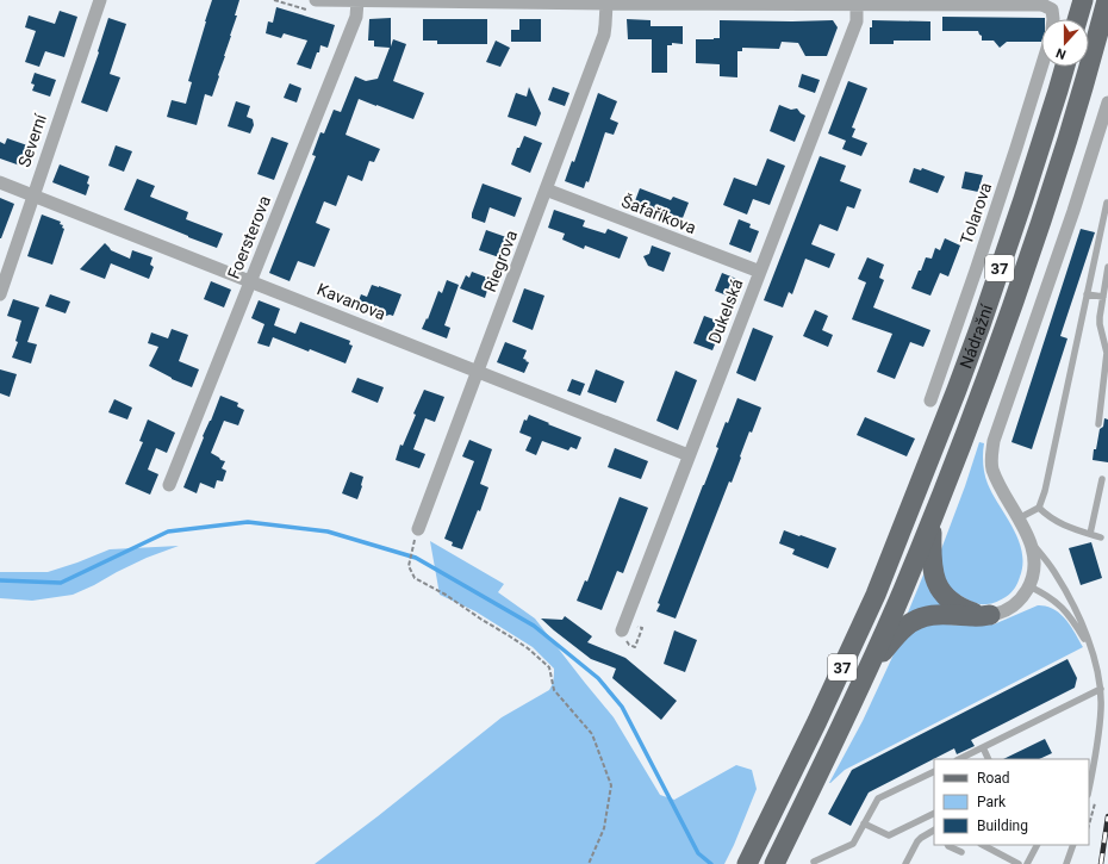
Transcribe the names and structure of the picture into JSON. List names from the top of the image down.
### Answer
{
  "streets": {
    "main road": ["37", "Nádražní"],
    "street": [
      "Severní",
      "Tolarova",
      "Šafaříkova",
      "Foersterova",
      "Riegrova",
      "Kavanova",
      "Dukelská"
    ]
  },
  "crossings": [
    ["Severní", "Kavanova"],
    ["Šafaříkova", "Riegrova"],
    ["Šafaříkova", "Dukelská"],
    ["Foersterova", "Kavanova"],
    ["Riegrova", "Kavanova"],
    ["37", "Nádražní"],
    ["Kavanova", "Dukelská"]
  ],
  "legend": ["Road", "Park", "Building"],
  "north": "bottom"
}
